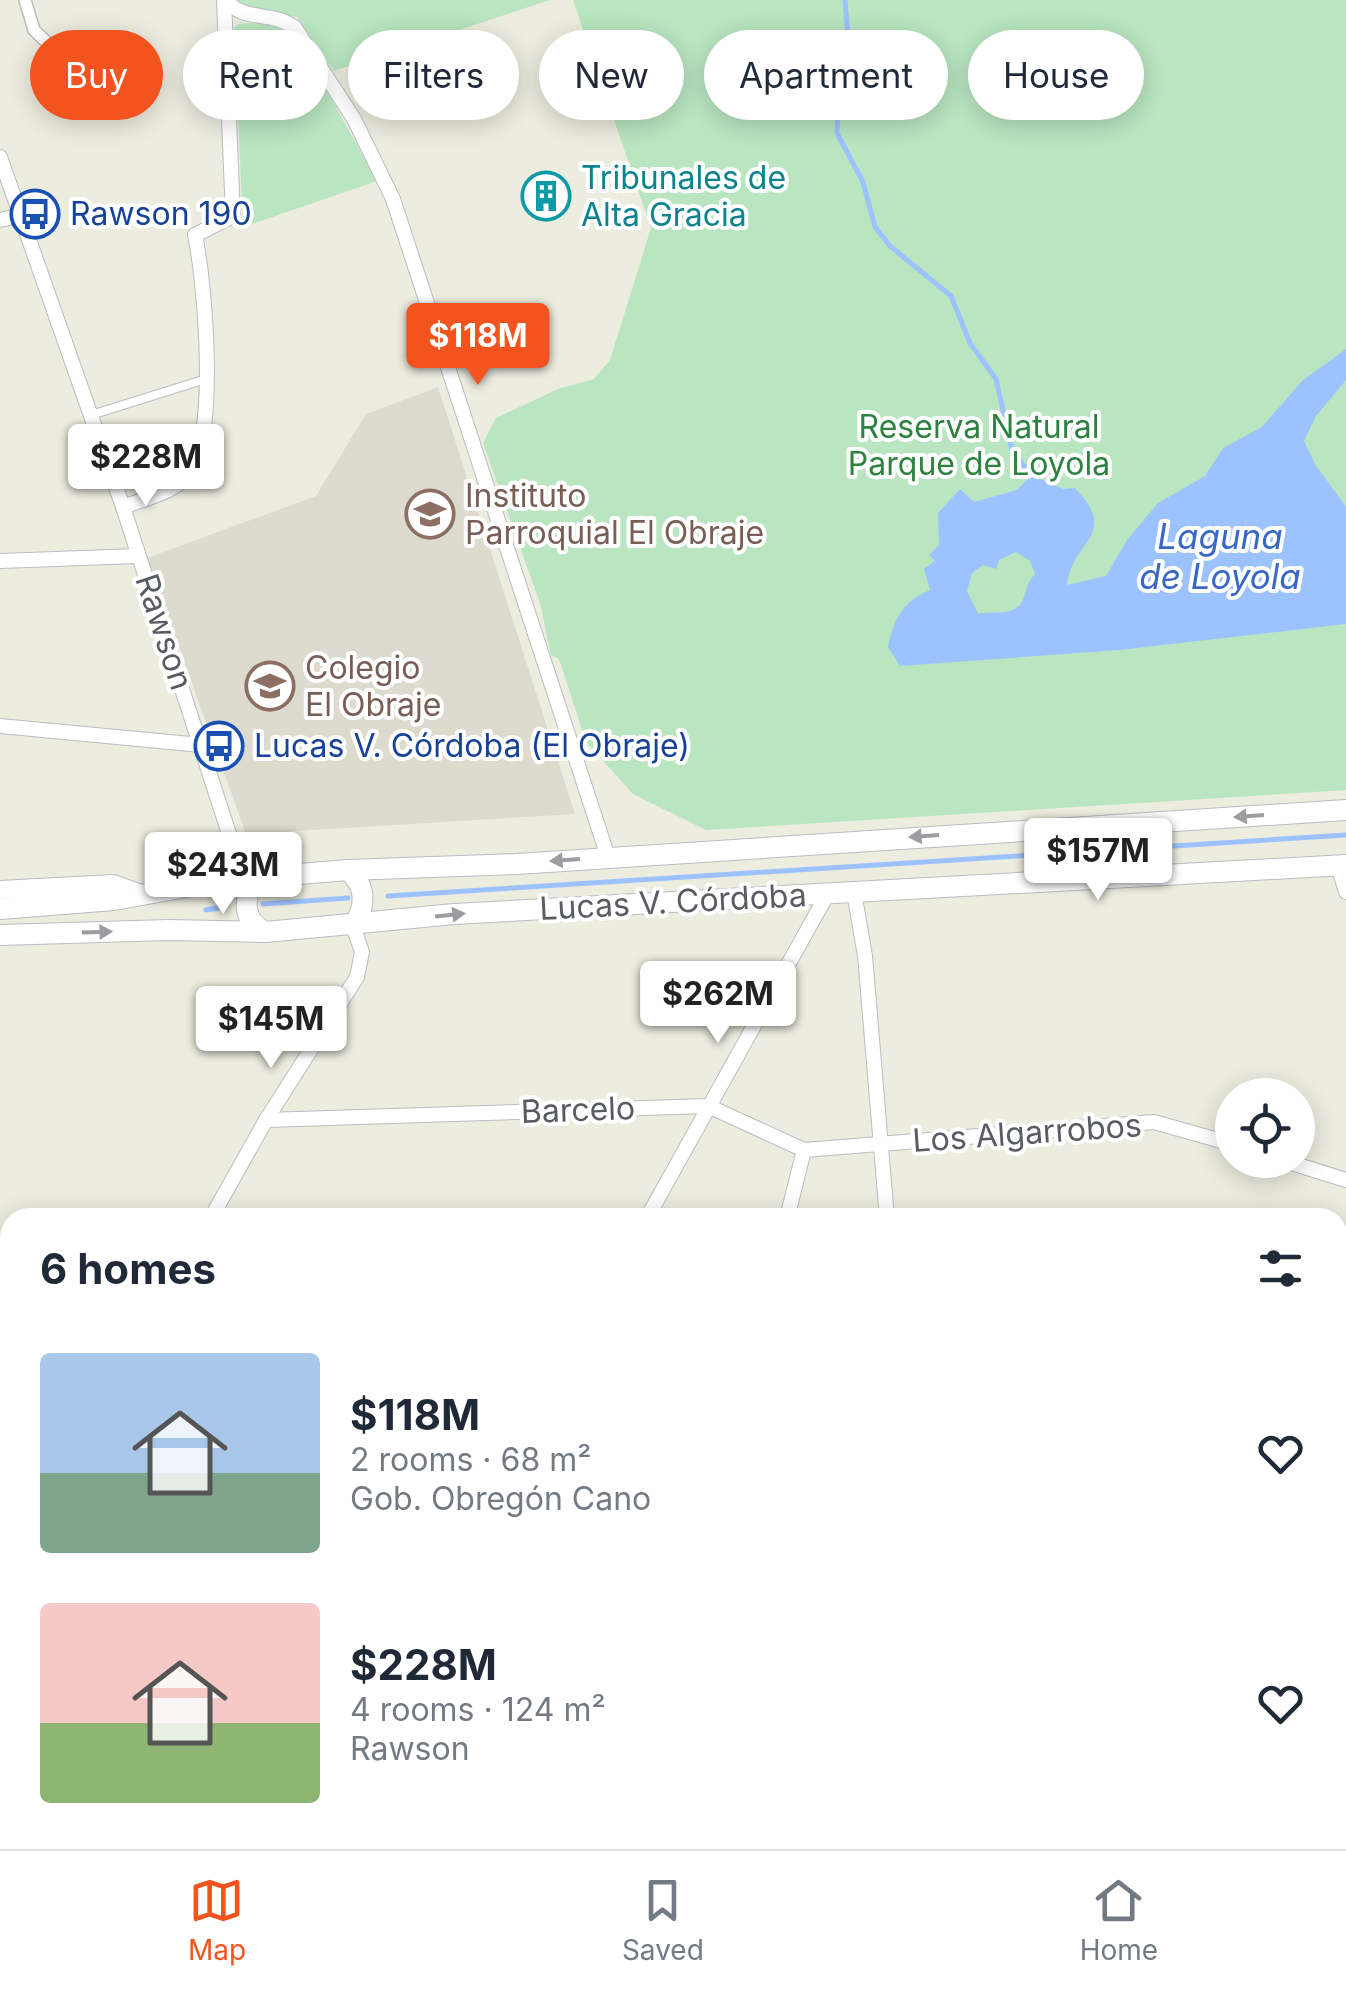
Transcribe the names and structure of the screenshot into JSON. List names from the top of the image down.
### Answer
{
  "streets": {
    "main road": ["Lucas V. Córdoba"],
    "street": ["Rawson", "Barcelo", "Los Algarrobos"]
  },
  "crossings": [
    ["Rawson", "Lucas V. Córdoba"],
    ["Barcelo", "Los Algarrobos"]
  ],
  "water": ["Laguna de Loyola"],
  "parks": ["Reserva Natural Parque de Loyola"],
  "places": {
    "building": ["Tribunales de Alta Gracia"],
    "bus stop": ["Rawson 190", "Lucas V. Córdoba (El Obraje)"],
    "school or university": ["Instituto Parroquial El Obraje", "Colegio El Obraje"]
  },
  "page": {
    "chip": [
      "Buy",
      "Rent",
      "Filters",
      "New",
      "Apartment",
      "House"
    ],
    "price": [
      "$118M",
      "$228M",
      "$157M",
      "$243M",
      "$262M",
      "$145M"
    ],
    "heading": "6 homes",
    "list": [
      {
        "name": "$118M",
        "note": "2 rooms · 68 m² · Gob. Obregón Cano"
      },
      {
        "name": "$228M",
        "note": "4 rooms · 124 m² · Rawson"
      }
    ],
    "tabs": ["Map", "Saved", "Home"]
  }
}
